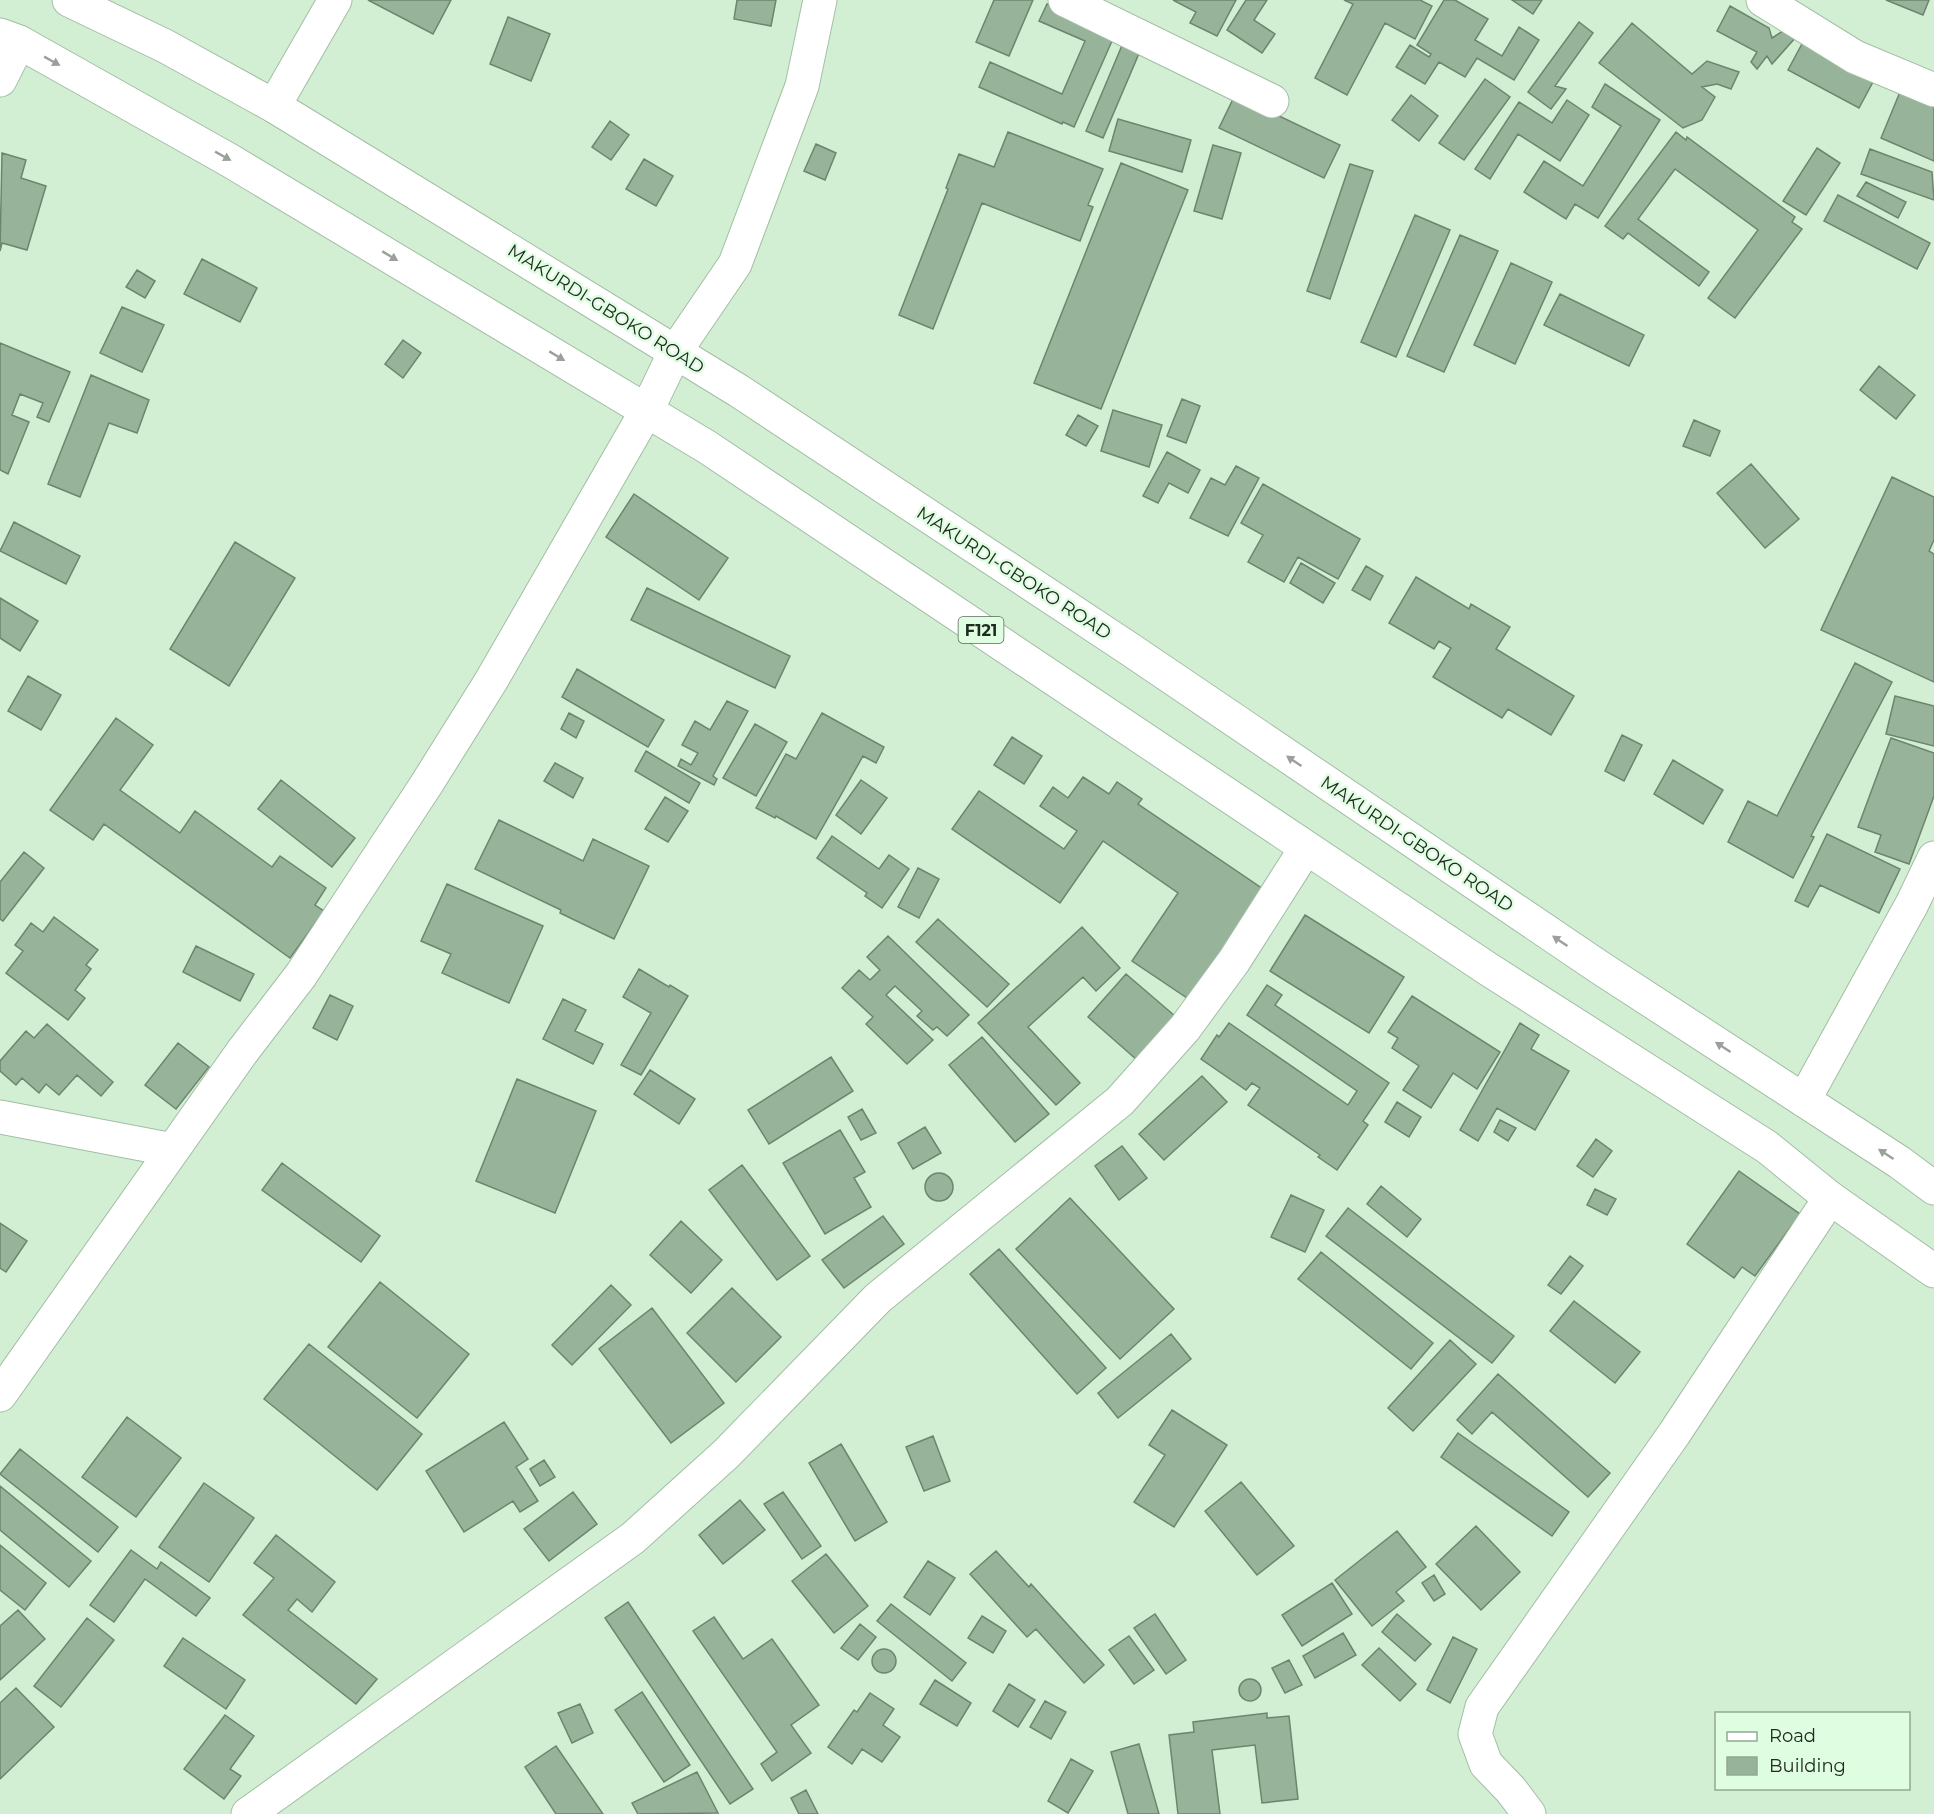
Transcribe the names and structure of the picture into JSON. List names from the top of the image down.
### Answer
{
  "streets": {
    "street": ["MAKURDI-GBOKO ROAD", "F121"]
  },
  "legend": ["Road", "Building"]
}
